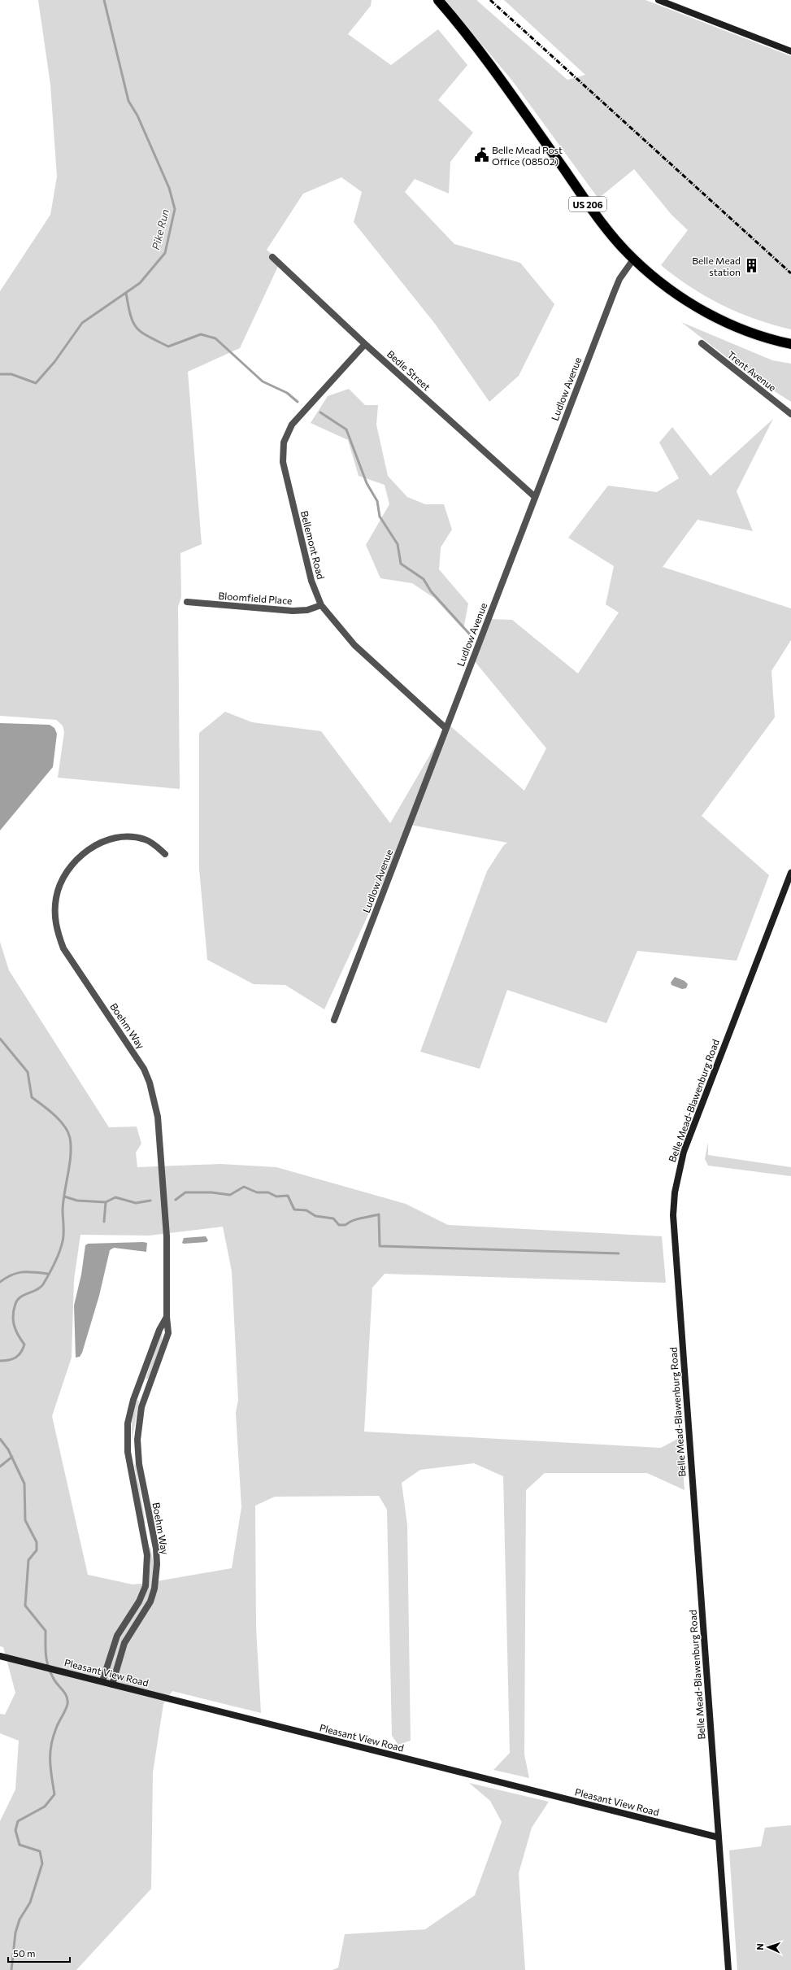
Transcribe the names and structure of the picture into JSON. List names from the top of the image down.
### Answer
{
  "streets": {
    "highway": ["US 206"],
    "street": [
      "Bedle Street",
      "Trent Avenue",
      "Ludlow Avenue",
      "Bellemont Road",
      "Bloomfield Place",
      "Boehm Way",
      "Belle Mead-Blawenburg Road",
      "Pleasant View Road"
    ]
  },
  "crossings": [
    ["US 206", "Ludlow Avenue"],
    ["Bedle Street", "Ludlow Avenue"],
    ["Bedle Street", "Bellemont Road"],
    ["Ludlow Avenue", "Bellemont Road"],
    ["Bellemont Road", "Bloomfield Place"],
    ["Boehm Way", "Pleasant View Road"],
    ["Belle Mead-Blawenburg Road", "Pleasant View Road"]
  ],
  "water": ["Pike Run"],
  "places": {
    "public building": ["Belle Mead Post Office (08502)"],
    "building": ["Belle Mead station"]
  },
  "scale_bar": "50 m",
  "north": "left"
}
